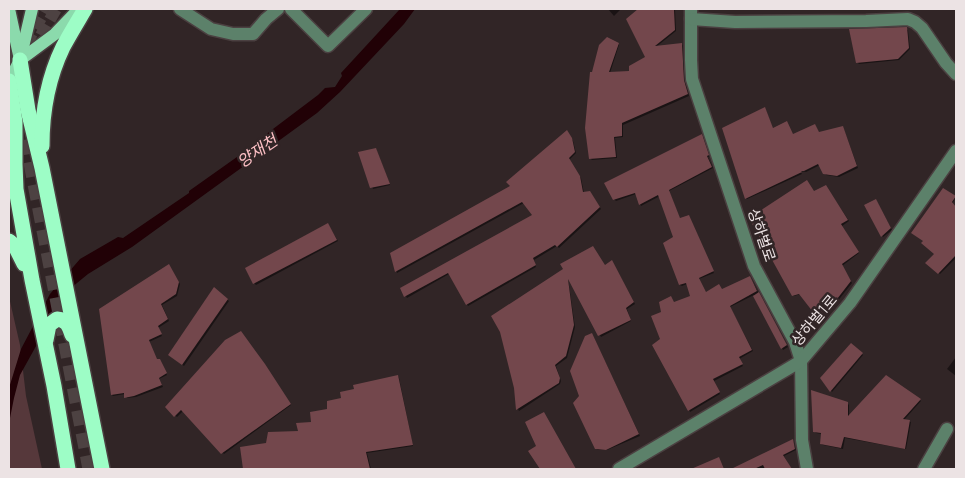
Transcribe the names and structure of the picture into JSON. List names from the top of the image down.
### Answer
{
  "streets": {
    "street": ["상하벌로", "상하벌1로"]
  },
  "crossings": [
    ["상하벌로", "상하벌1로"]
  ],
  "water": ["양재천"]
}
